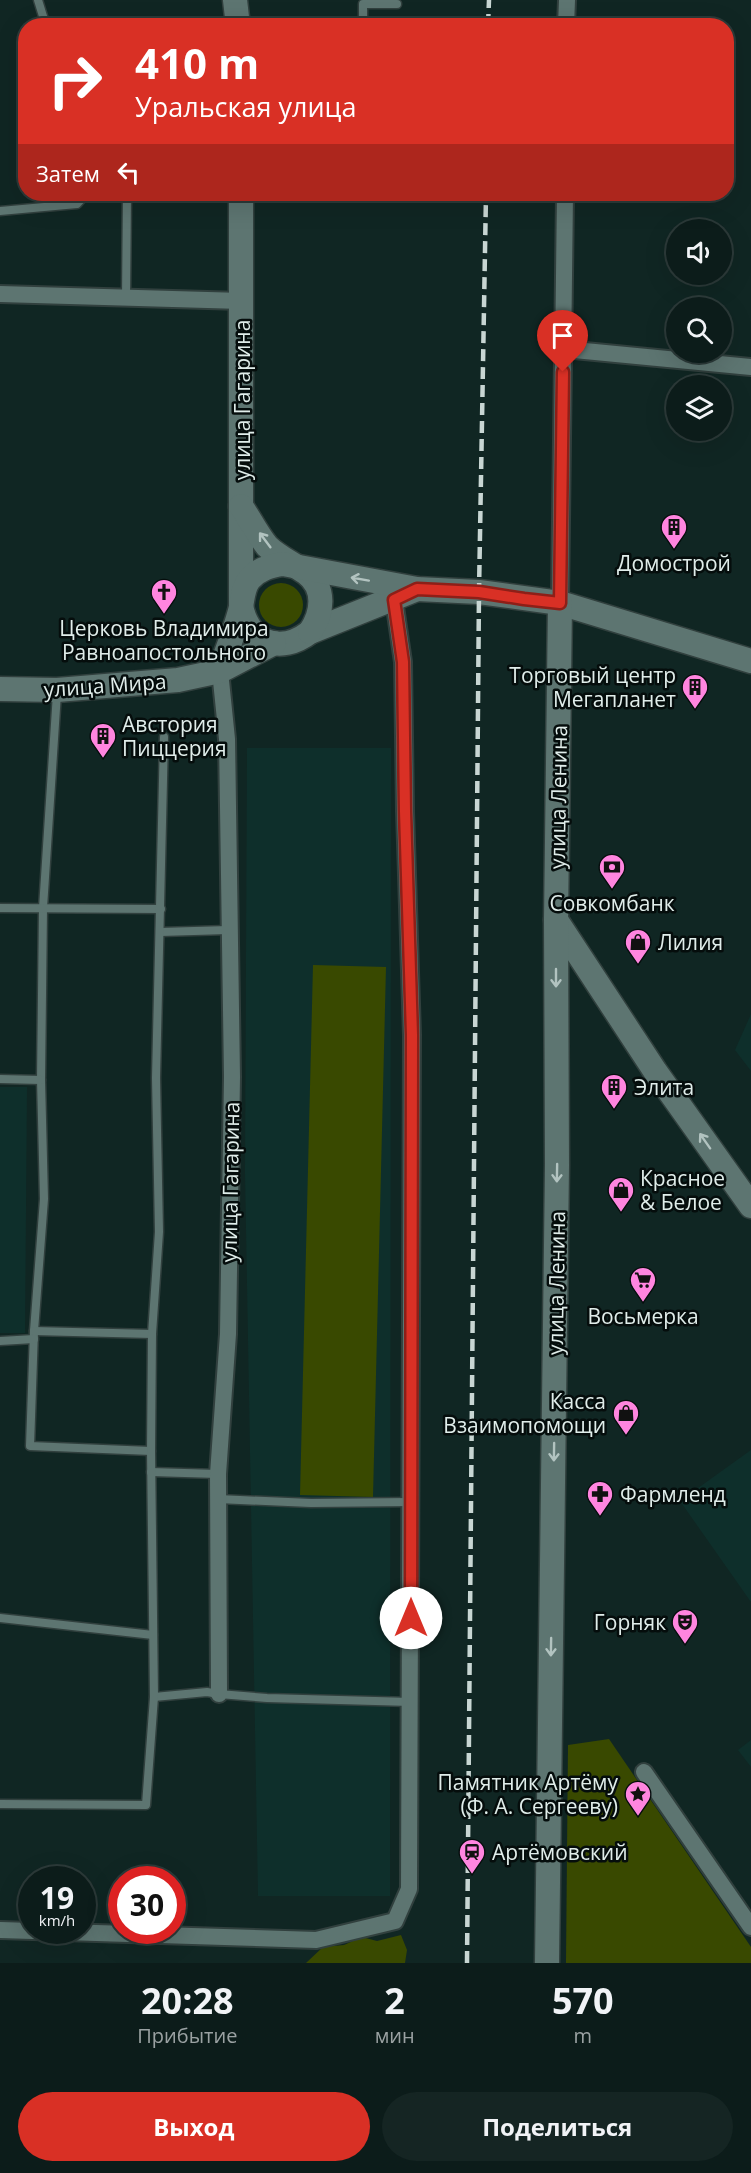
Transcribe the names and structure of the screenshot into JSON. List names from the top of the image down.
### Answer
{
  "streets": {
    "main road": ["улица Гагарина", "улица Мира", "улица Ленина"]
  },
  "crossings": [
    ["улица Гагарина", "улица Мира"]
  ],
  "one_way": ["улица Ленина"],
  "places": {
    "building": [
      "Домострой",
      "Торговый центр Мегапланет",
      "Австория Пиццерия",
      "Элита"
    ],
    "church": ["Церковь Владимира Равноапостольного"],
    "bank": ["Совкомбанк"],
    "shop": ["Лилия", "Красное & Белое", "Касса Взаимопомощи"],
    "supermarket": ["Восьмерка"],
    "pharmacy": ["Фармленд"],
    "theatre": ["Горняк"],
    "place": ["Памятник Артёму (Ф. А. Сергееву)"],
    "station": ["Артёмовский"]
  },
  "page": {
    "turn": ["410 m", "Уральская улица"],
    "then": "Затем",
    "speed": "19 km/h",
    "limit": "30",
    "eta": [
      "20:28",
      "Прибытие",
      "2",
      "мин",
      "570",
      "m"
    ],
    "buttons": ["Выход", "Поделиться"]
  }
}
